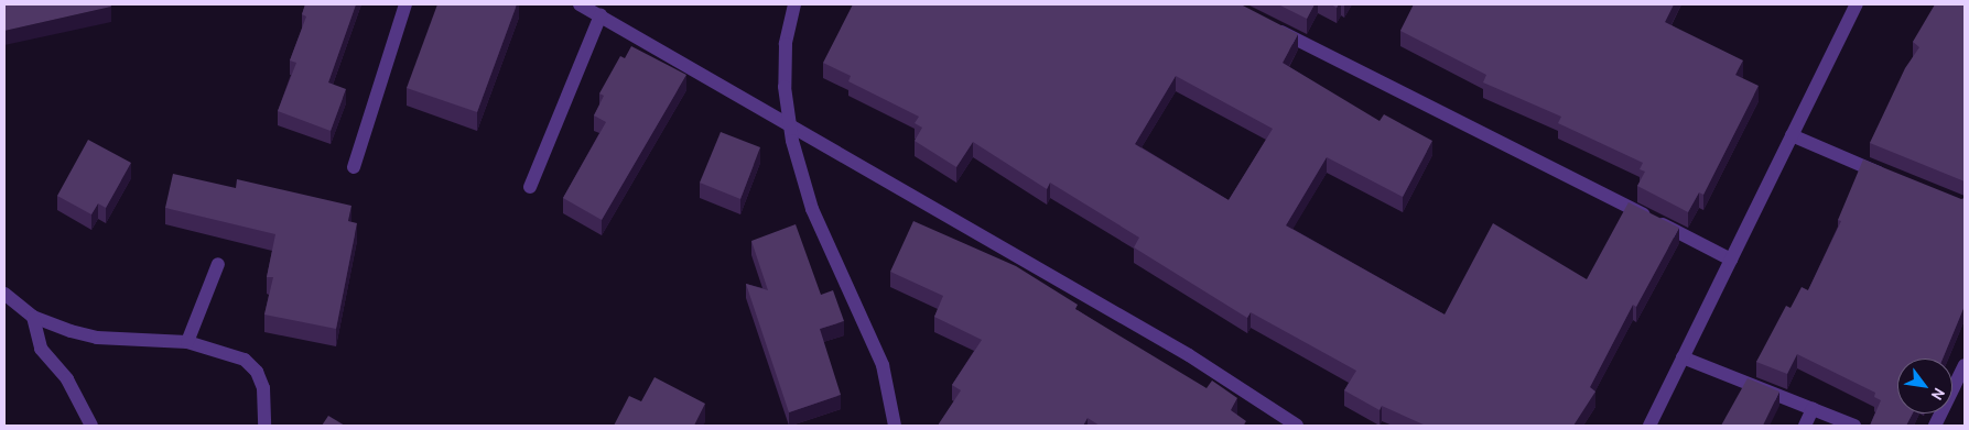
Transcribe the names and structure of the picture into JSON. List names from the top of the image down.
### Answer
{
  "north": "bottom right"
}
